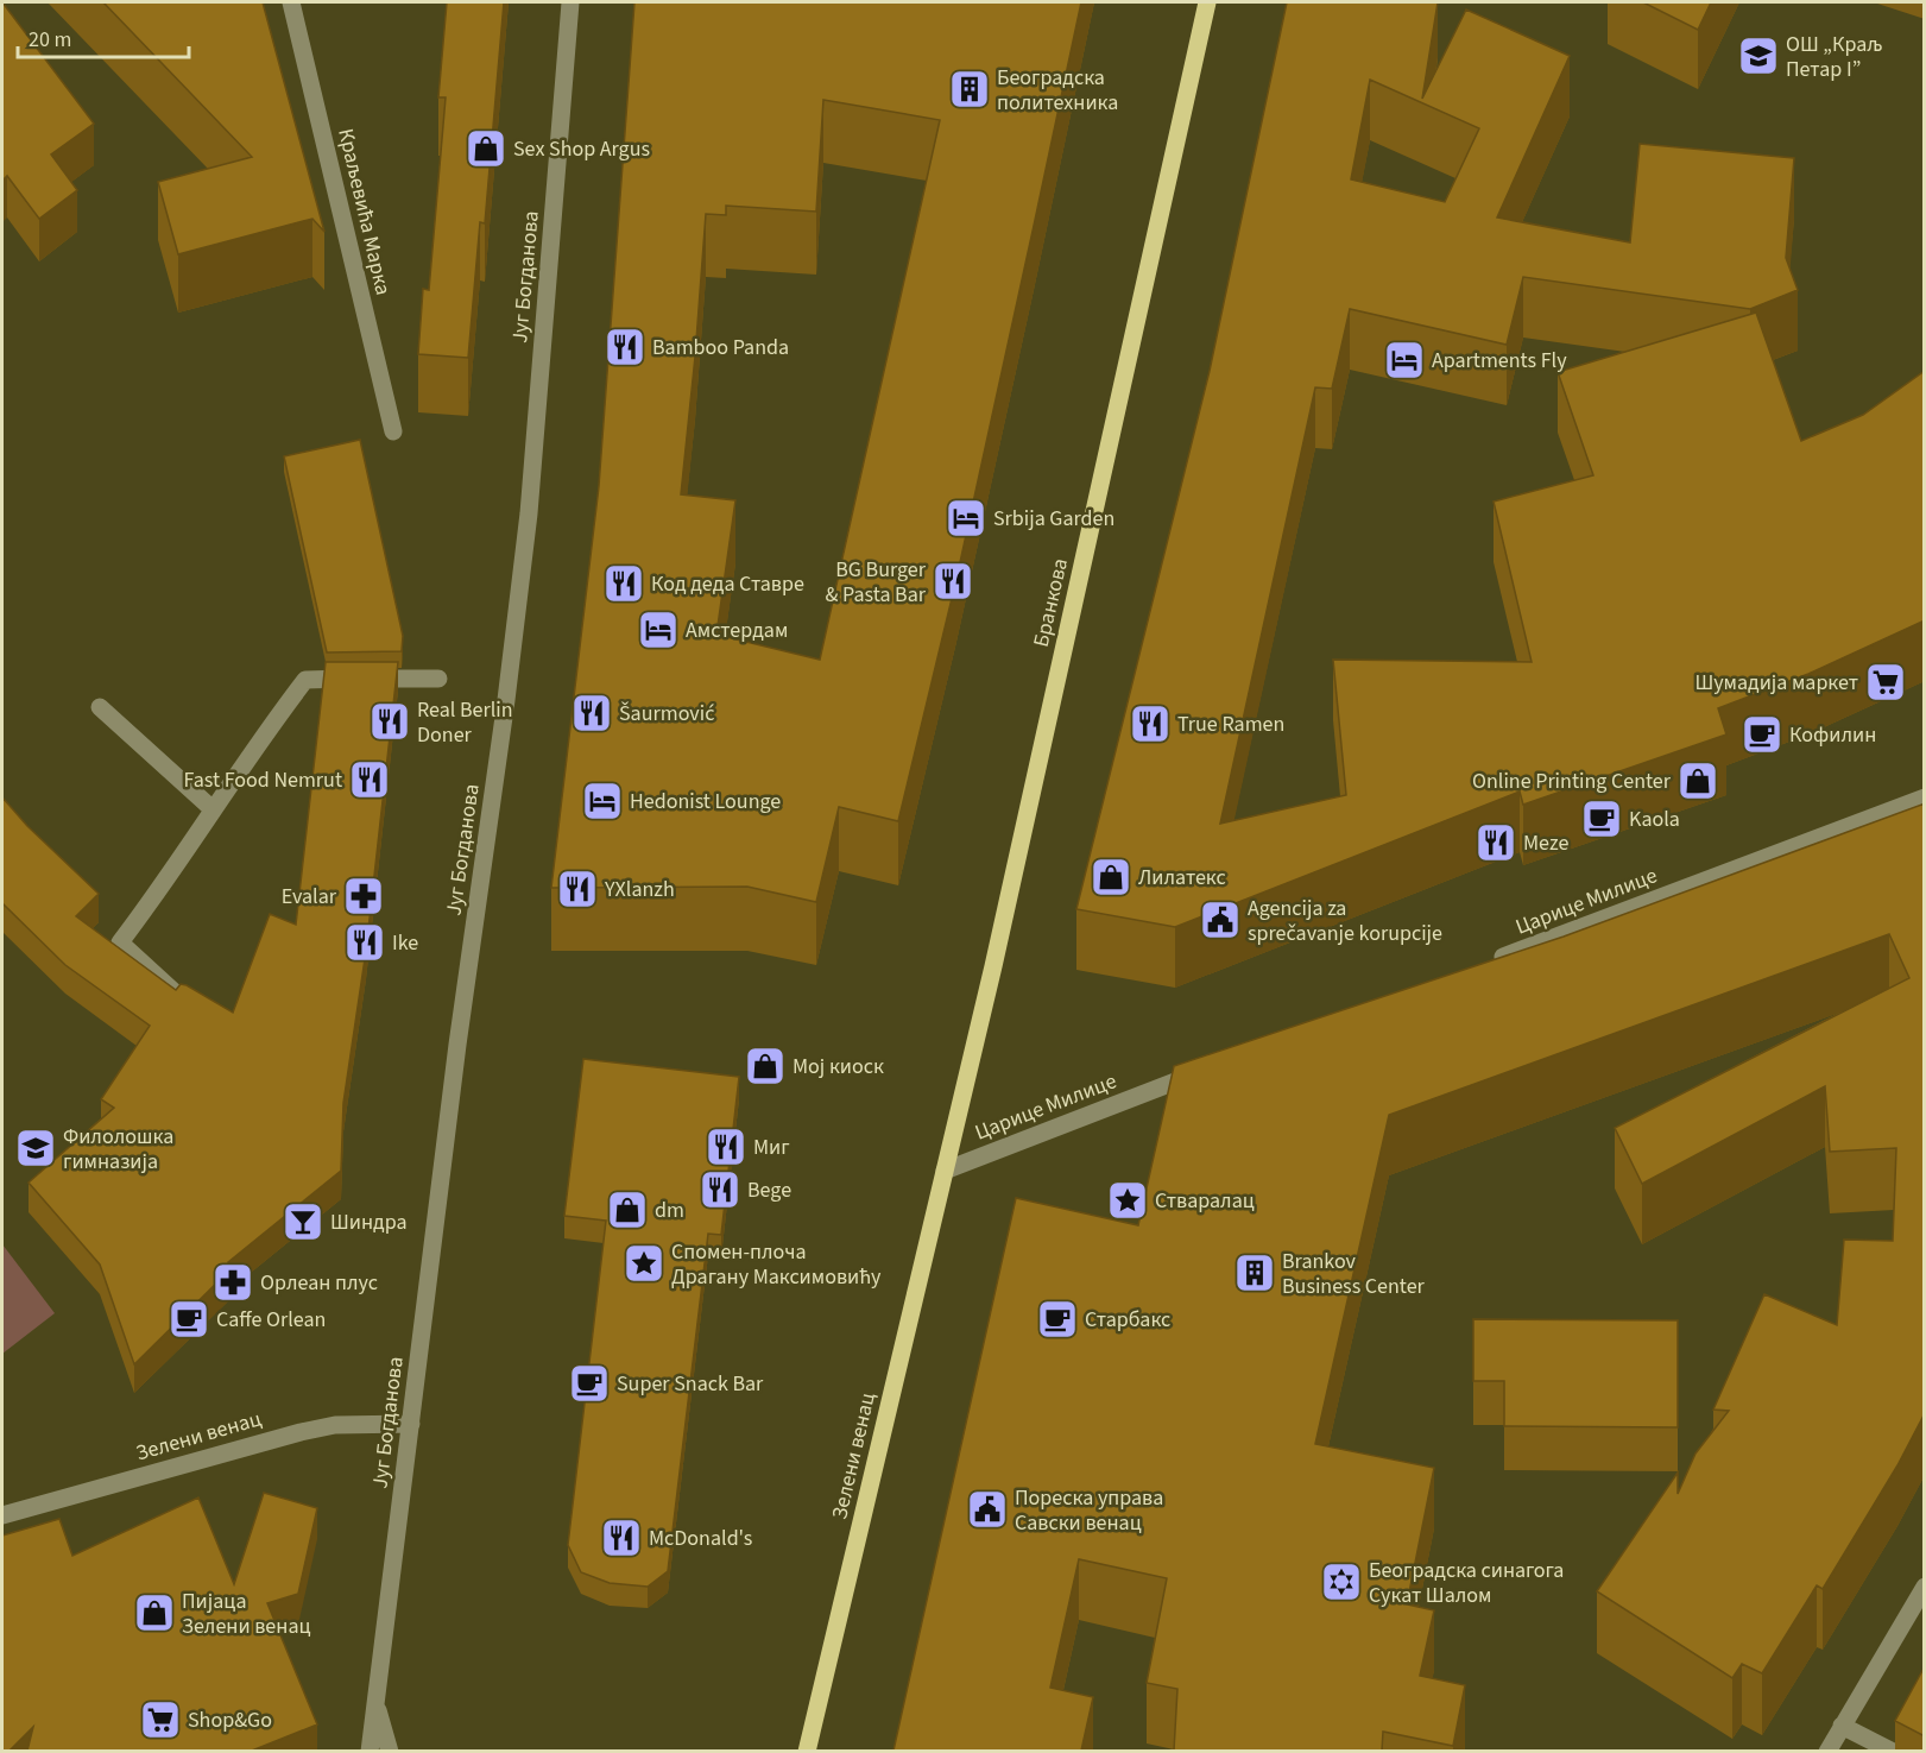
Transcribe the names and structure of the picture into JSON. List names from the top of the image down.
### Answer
{
  "streets": {
    "main road": ["Бранкова", "Зелени венац"],
    "street": ["Краљевића Марка", "Југ Богданова", "Царице Милице"]
  },
  "crossings": [
    ["Југ Богданова", "Зелени венац"],
    ["Бранкова", "Царице Милице"],
    ["Бранкова", "Зелени венац"],
    ["Царице Милице", "Зелени венац"]
  ],
  "places": {
    "school or university": ["ОШ „Краљ Петар I”", "Филолошка гимназија"],
    "building": ["Београдска политехника", "Brankov Business Center"],
    "shop": [
      "Sex Shop Argus",
      "Online Printing Center",
      "Лилатекс",
      "Мој киоск",
      "dm",
      "Пијаца Зелени венац"
    ],
    "restaurant": [
      "Bamboo Panda",
      "BG Burger & Pasta Bar",
      "Код деда Ставре",
      "Šaurmović",
      "Real Berlin Doner",
      "True Ramen",
      "Fast Food Nemrut",
      "Meze",
      "YXlanzh",
      "Ike",
      "Миг",
      "Bege",
      "McDonald's"
    ],
    "hotel": [
      "Apartments Fly",
      "Srbija Garden",
      "Амстердам",
      "Hedonist Lounge"
    ],
    "supermarket": ["Шумадија маркет", "Shop&Go"],
    "cafe": [
      "Кофилин",
      "Kaola",
      "Caffe Orlean",
      "Старбакс",
      "Super Snack Bar"
    ],
    "pharmacy": ["Evalar", "Орлеан плус"],
    "public building": ["Agencija za sprečavanje korupcije", "Пореска управа Савски венац"],
    "place": ["Стваралац", "Спомен-плоча Драгану Максимовићу"],
    "bar": ["Шиндра"],
    "synagogue": ["Београдска синагога Сукат Шалом"]
  },
  "scale_bar": "20 m"
}
